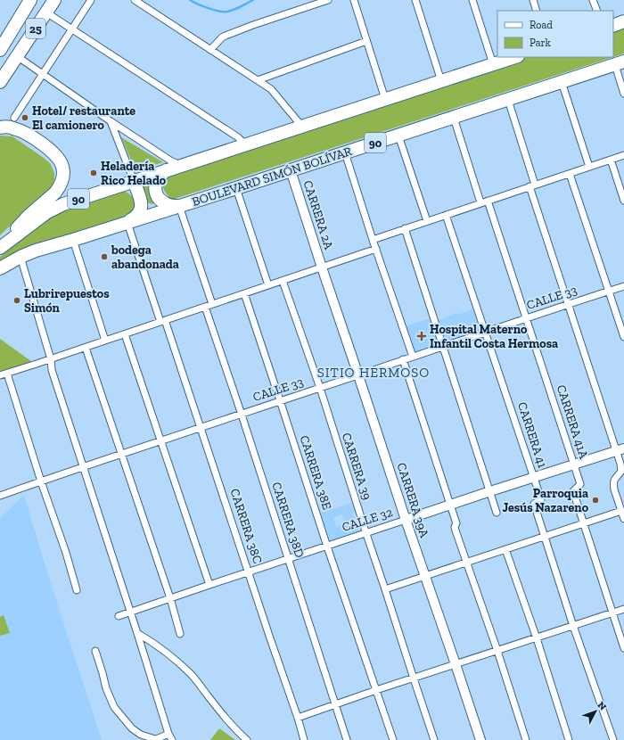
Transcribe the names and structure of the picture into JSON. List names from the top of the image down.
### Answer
{
  "streets": {
    "highway": ["25", "90", "BOULEVARD SIMÓN BOLÍVAR"],
    "street": [
      "CARRERA 2A",
      "CALLE 33",
      "CARRERA 41A",
      "CARRERA 41",
      "CARRERA 39",
      "CARRERA 38E",
      "CARRERA 39A",
      "CARRERA 38D",
      "CALLE 32",
      "CARRERA 38C"
    ]
  },
  "crossings": [
    ["BOULEVARD SIMÓN BOLÍVAR", "CARRERA 2A"],
    ["BOULEVARD SIMÓN BOLÍVAR", "CARRERA 41A"],
    ["BOULEVARD SIMÓN BOLÍVAR", "CARRERA 38C"],
    ["CARRERA 2A", "CARRERA 39A"],
    ["CALLE 33", "CARRERA 41A"],
    ["CALLE 33", "CARRERA 41"],
    ["CALLE 33", "CARRERA 39"],
    ["CALLE 33", "CARRERA 38E"],
    ["CALLE 33", "CARRERA 39A"],
    ["CALLE 33", "CARRERA 38D"],
    ["CALLE 33", "CARRERA 38C"],
    ["CARRERA 41A", "CALLE 32"],
    ["CARRERA 41", "CALLE 32"],
    ["CARRERA 39", "CALLE 32"],
    ["CARRERA 38E", "CALLE 32"],
    ["CARRERA 39A", "CALLE 32"],
    ["CARRERA 38D", "CALLE 32"],
    ["CALLE 32", "CARRERA 38C"]
  ],
  "districts": ["SITIO HERMOSO"],
  "places": {
    "other": [
      "Hotel/ restaurante El camionero",
      "Heladería Rico Helado",
      "bodega abandonada",
      "Lubrirepuestos Simón",
      "Parroquia Jesús Nazareno"
    ],
    "health": ["Hospital Materno Infantil Costa Hermosa"]
  },
  "legend": ["Road", "Park"],
  "north": "top right"
}
